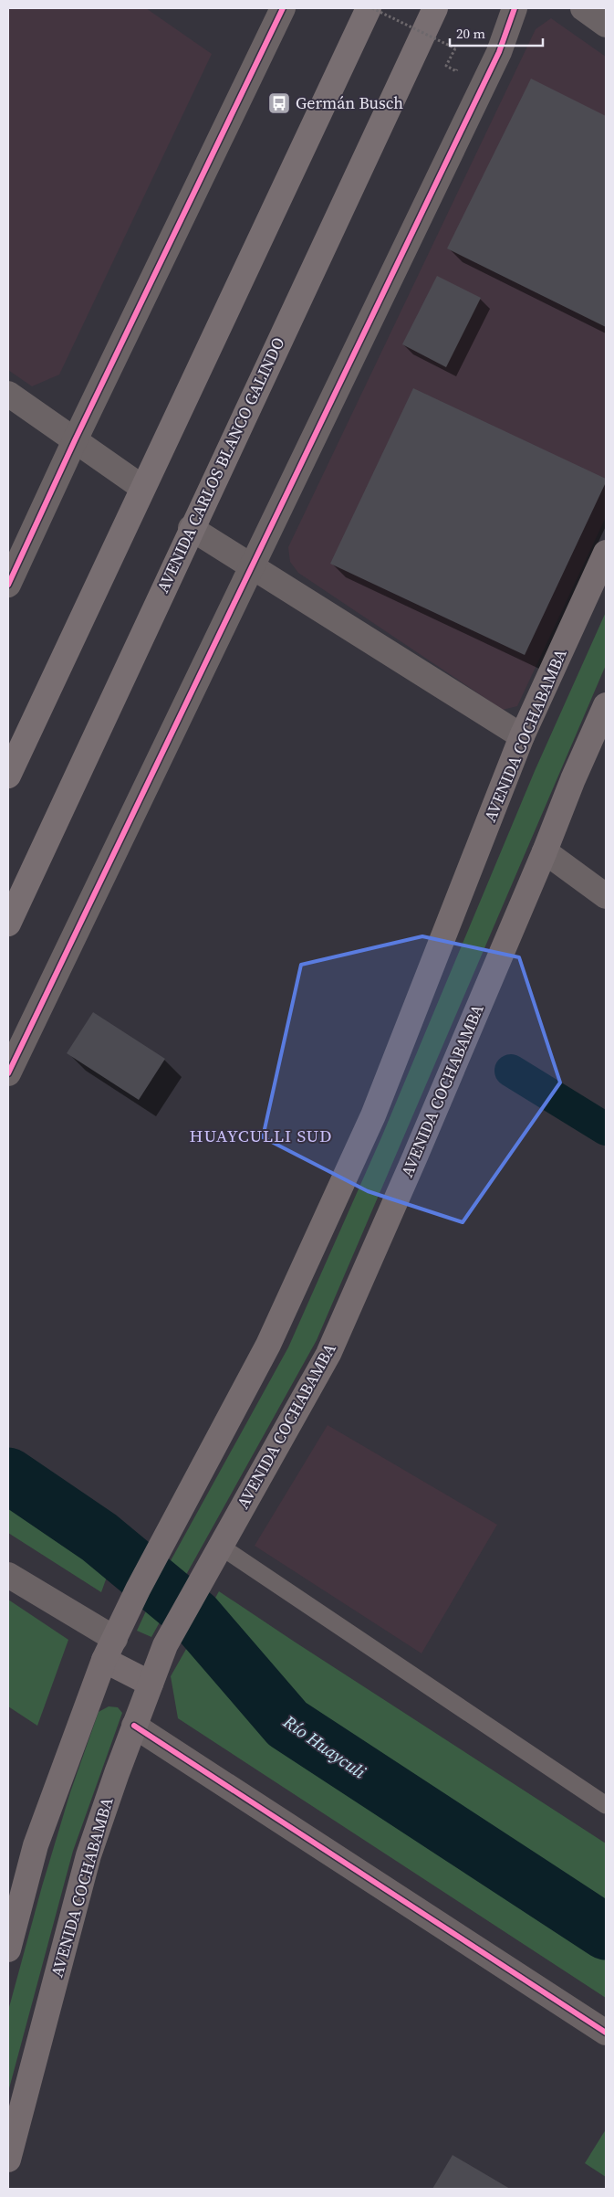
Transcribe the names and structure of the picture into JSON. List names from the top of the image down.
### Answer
{
  "streets": {
    "highway": ["AVENIDA CARLOS BLANCO GALINDO"],
    "main road": ["AVENIDA COCHABAMBA"]
  },
  "districts": ["HUAYCULLI SUD"],
  "water": ["Río Huayculi"],
  "places": {
    "bus stop": ["Germán Busch"]
  },
  "scale_bar": "20 m"
}
